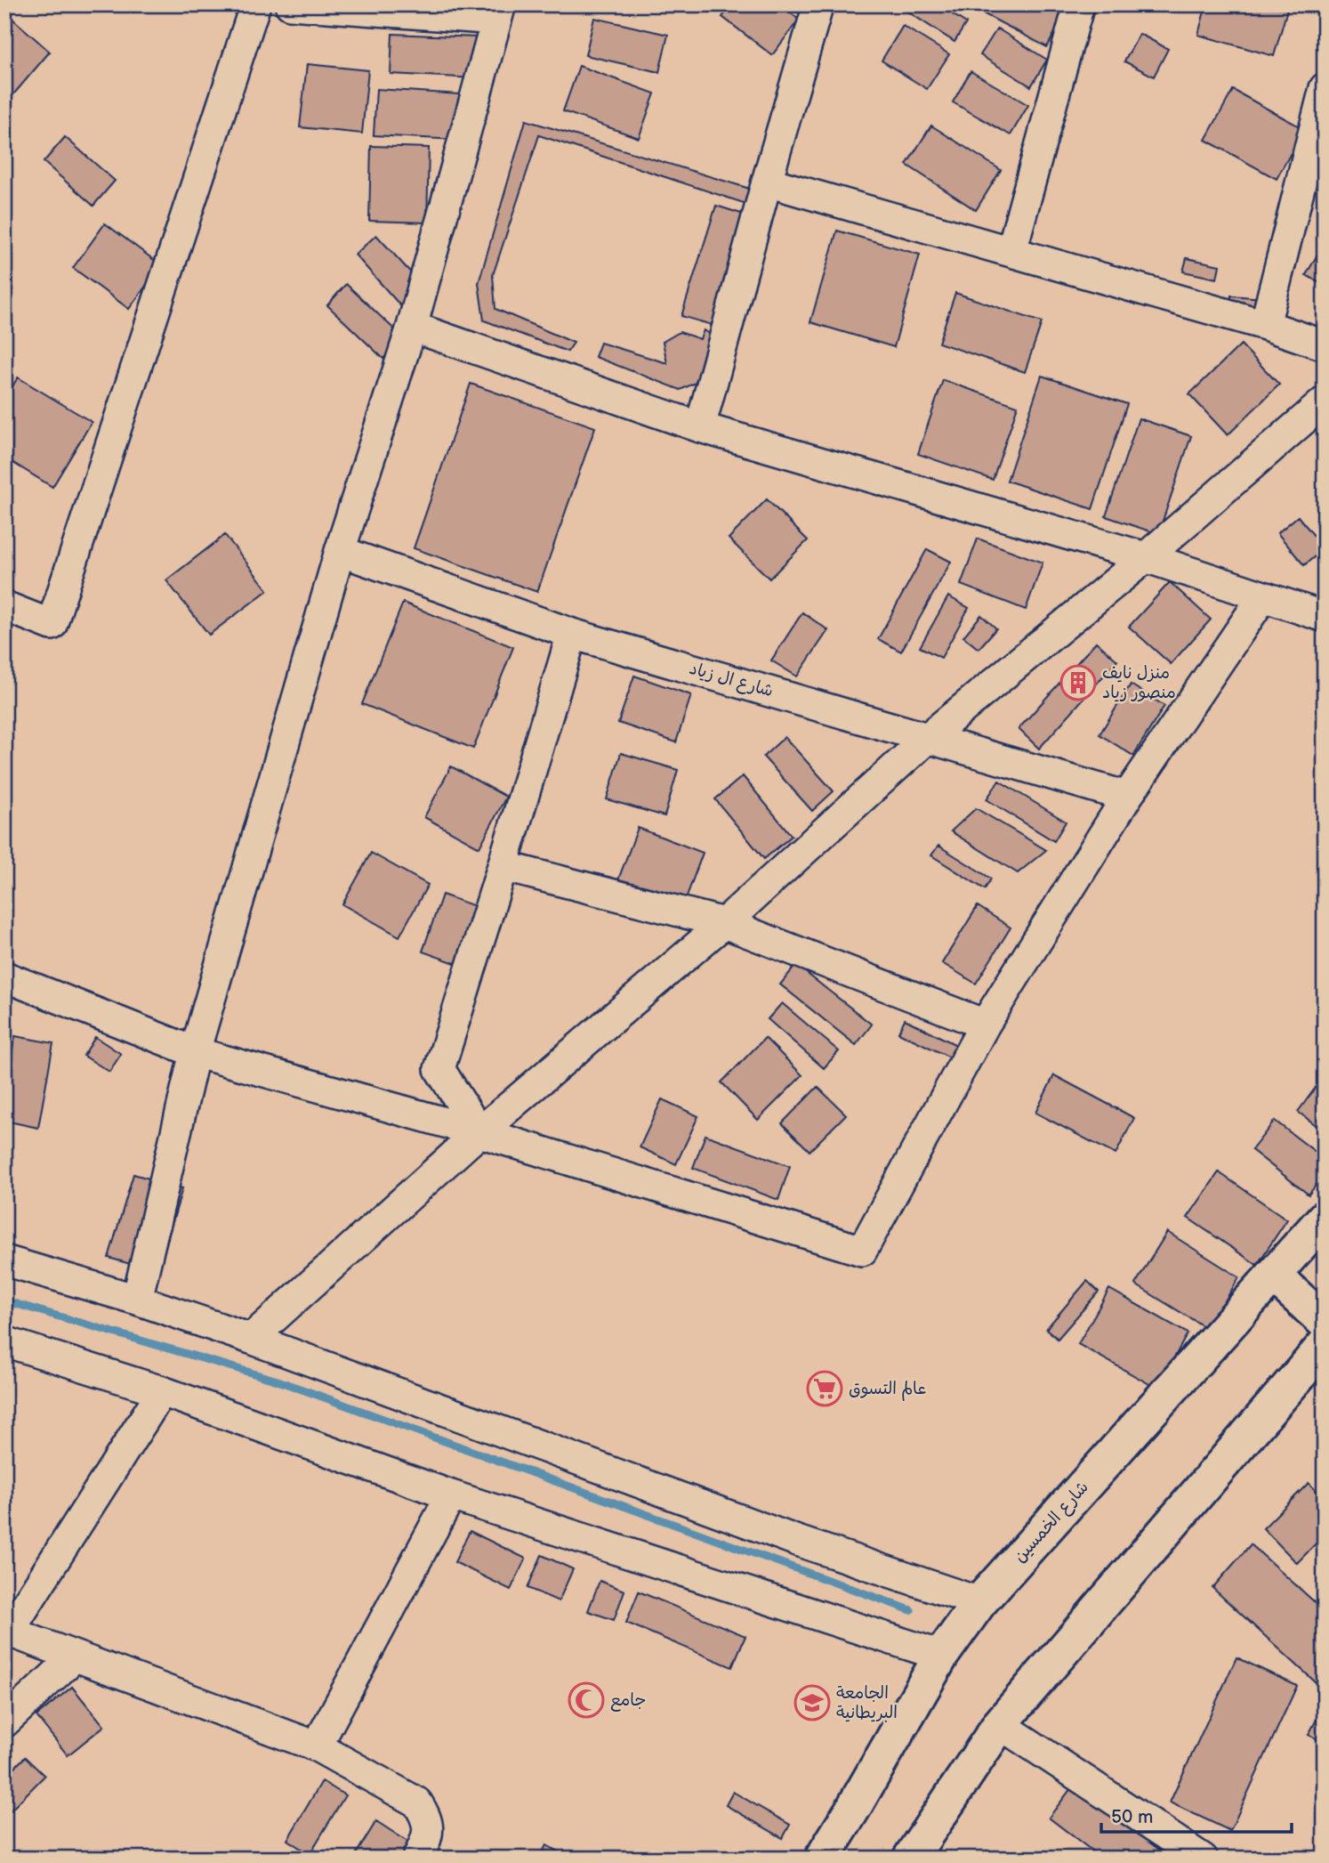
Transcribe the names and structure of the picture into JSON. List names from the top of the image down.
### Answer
{
  "streets": {
    "main road": ["شارع الخمسين"],
    "street": ["شارع ال زياد"]
  },
  "places": {
    "building": ["منزل نايف منصور زياد"],
    "supermarket": ["عالم التسوق"],
    "mosque": ["جامع"],
    "school or university": ["الجامعة البريطانية"]
  },
  "scale_bar": "50 m"
}
